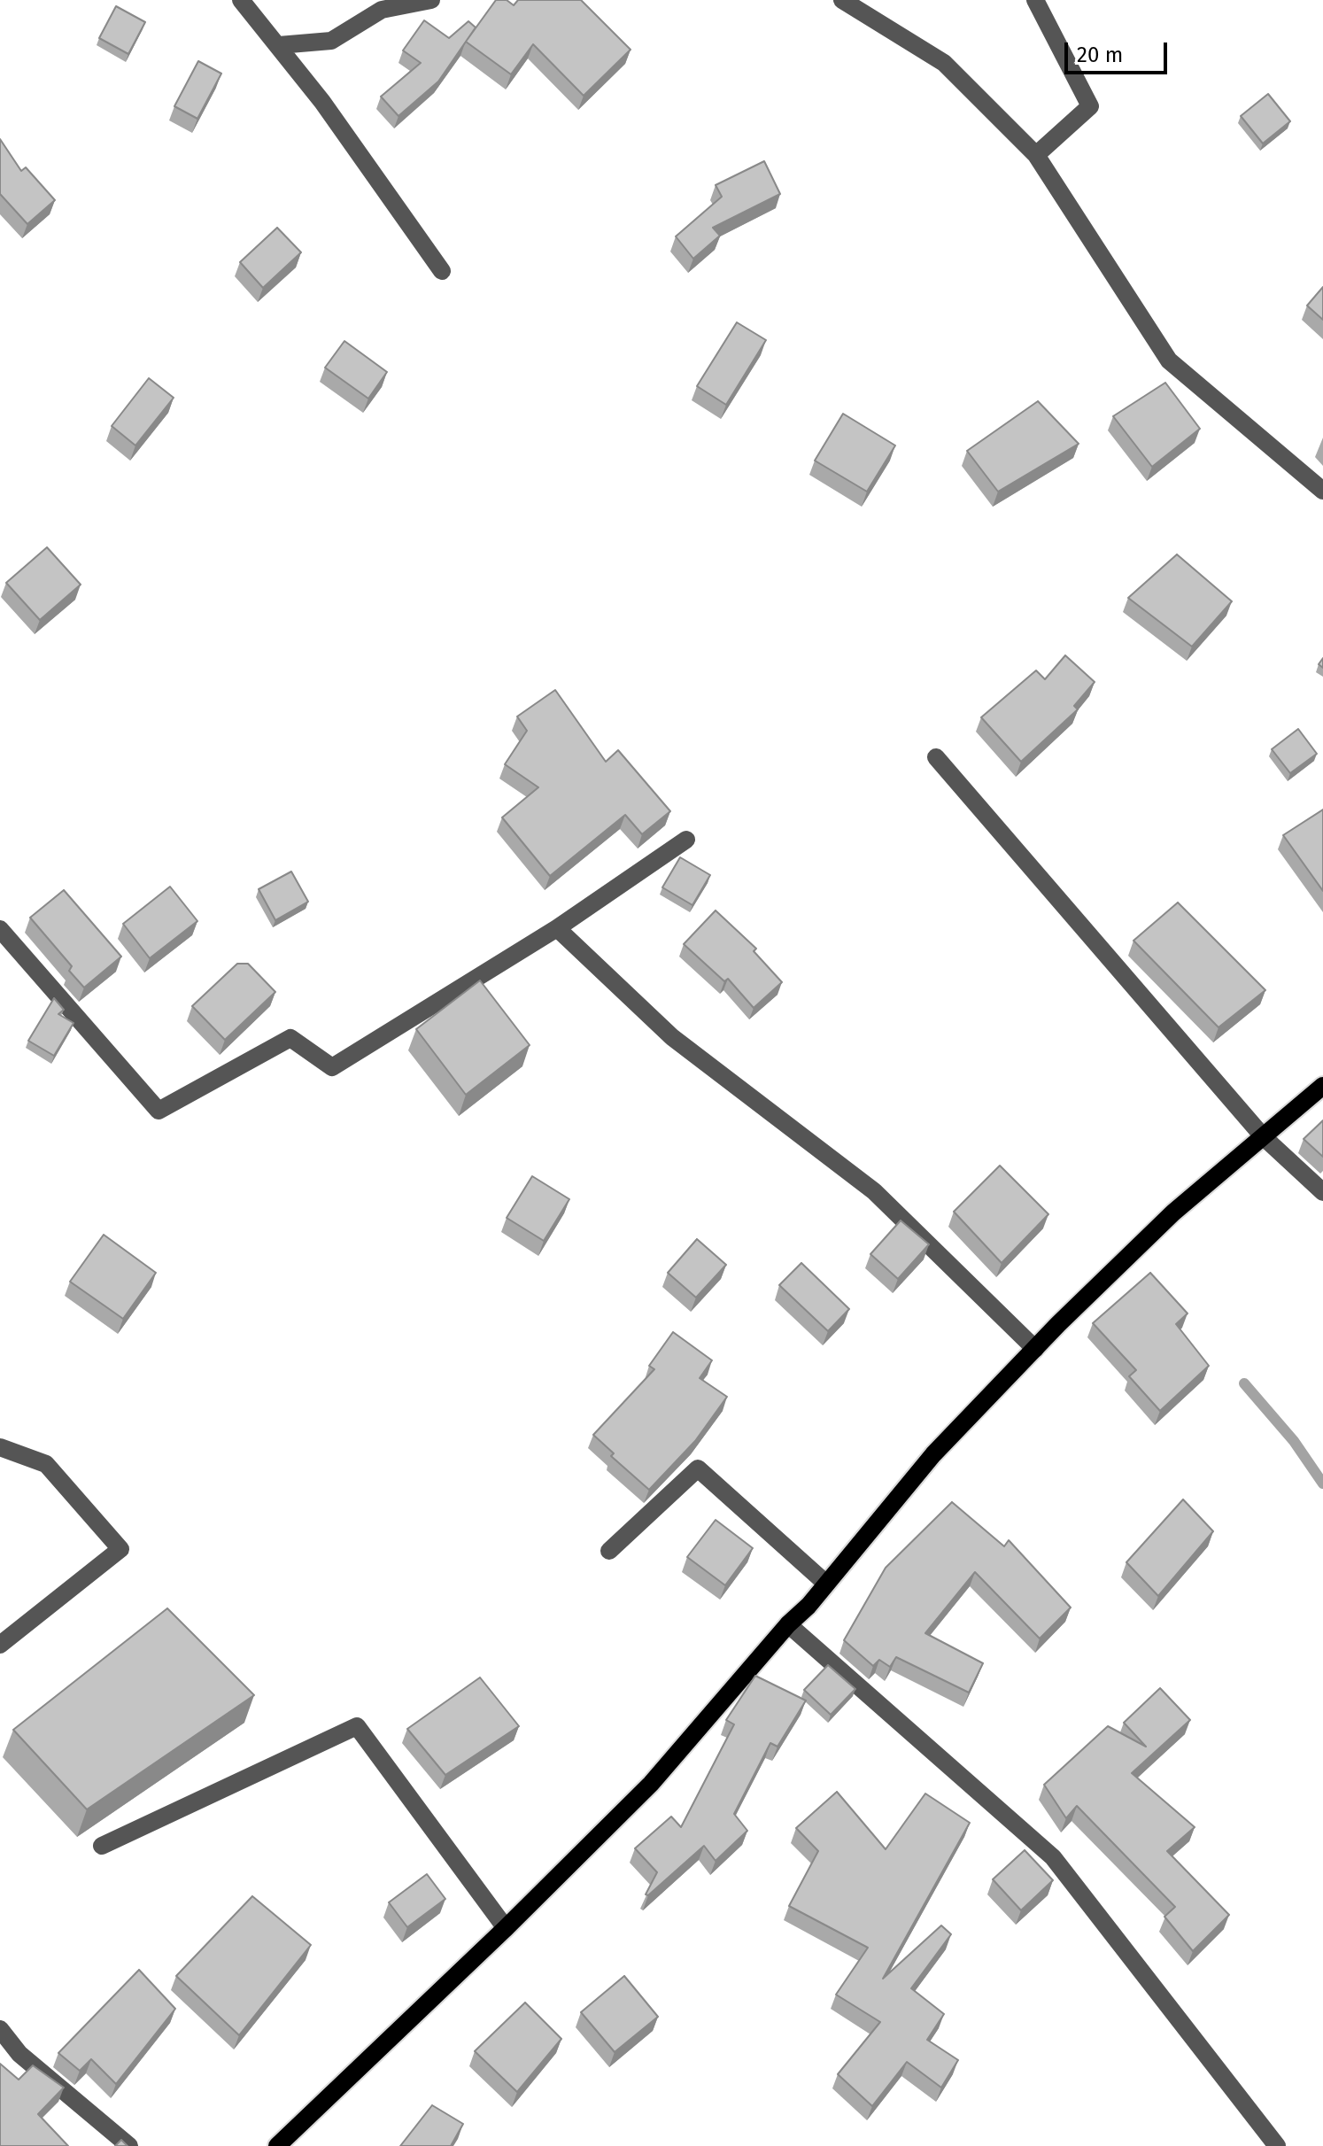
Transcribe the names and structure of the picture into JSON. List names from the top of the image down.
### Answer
{
  "scale_bar": "20 m"
}
